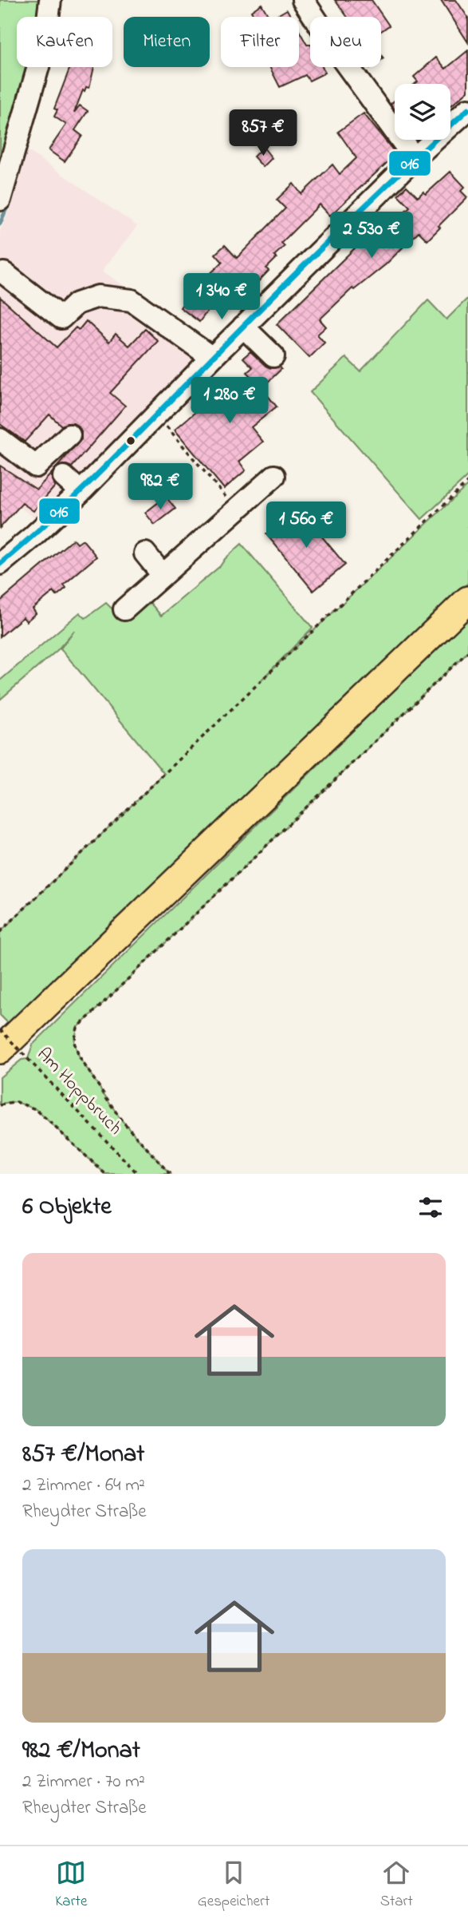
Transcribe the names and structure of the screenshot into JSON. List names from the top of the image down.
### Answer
{
  "streets": {
    "path": ["Am Hoppbruch"]
  },
  "lines": ["transit line 016"],
  "page": {
    "chip": [
      "Kaufen",
      "Mieten",
      "Filter",
      "Neu"
    ],
    "price": [
      "857 €",
      "2 530 €",
      "1 340 €",
      "1 280 €",
      "982 €",
      "1 560 €"
    ],
    "heading": "6 Objekte",
    "list": [
      {
        "name": "857 €/Monat",
        "note": "2 Zimmer · 64 m² · Rheydter Straße"
      },
      {
        "name": "982 €/Monat",
        "note": "2 Zimmer · 70 m² · Rheydter Straße"
      }
    ],
    "tabs": ["Karte", "Gespeichert", "Start"]
  }
}
